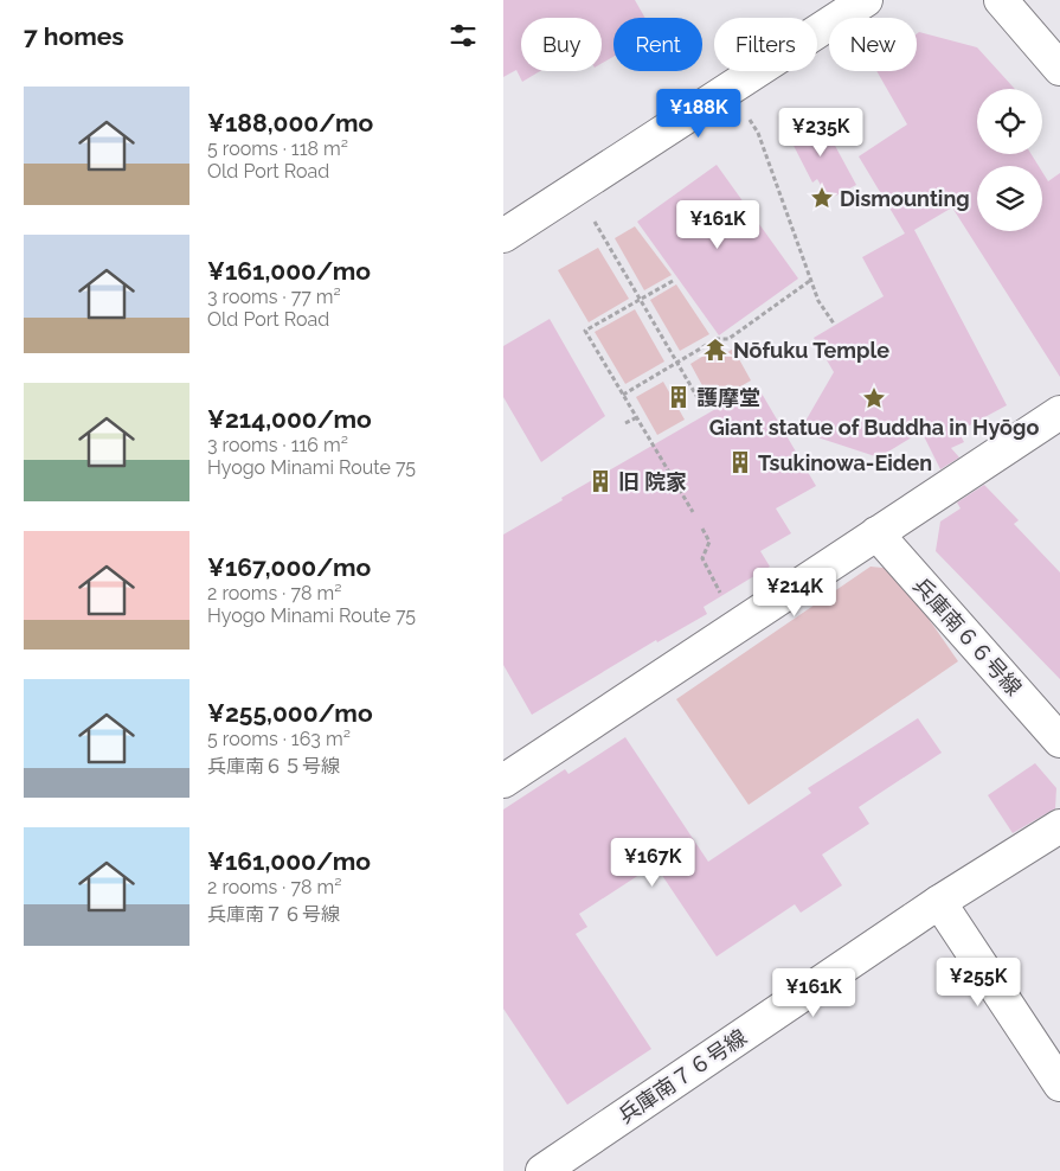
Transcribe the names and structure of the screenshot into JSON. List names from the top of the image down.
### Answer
{
  "streets": {
    "street": ["兵庫南６６号線", "兵庫南７６号線"]
  },
  "places": {
    "place": ["Dismounting", "Giant statue of Buddha in Hyōgo"],
    "temple": ["Nōfuku Temple"],
    "building": ["護摩堂", "Tsukinowa-Eiden", "旧 院家"]
  },
  "page": {
    "heading": "7 homes",
    "chip": [
      "Buy",
      "Rent",
      "Filters",
      "New"
    ],
    "list": [
      {
        "name": "¥188,000/mo",
        "note": "5 rooms · 118 m² · Old Port Road"
      },
      {
        "name": "¥161,000/mo",
        "note": "3 rooms · 77 m² · Old Port Road"
      },
      {
        "name": "¥214,000/mo",
        "note": "3 rooms · 116 m² · Hyogo Minami Route 75"
      },
      {
        "name": "¥167,000/mo",
        "note": "2 rooms · 78 m² · Hyogo Minami Route 75"
      },
      {
        "name": "¥255,000/mo",
        "note": "5 rooms · 163 m² · 兵庫南６５号線"
      },
      {
        "name": "¥161,000/mo",
        "note": "2 rooms · 78 m² · 兵庫南７６号線"
      }
    ],
    "price": [
      "¥188K",
      "¥235K",
      "¥161K",
      "¥214K",
      "¥167K",
      "¥255K",
      "¥161K"
    ]
  }
}
